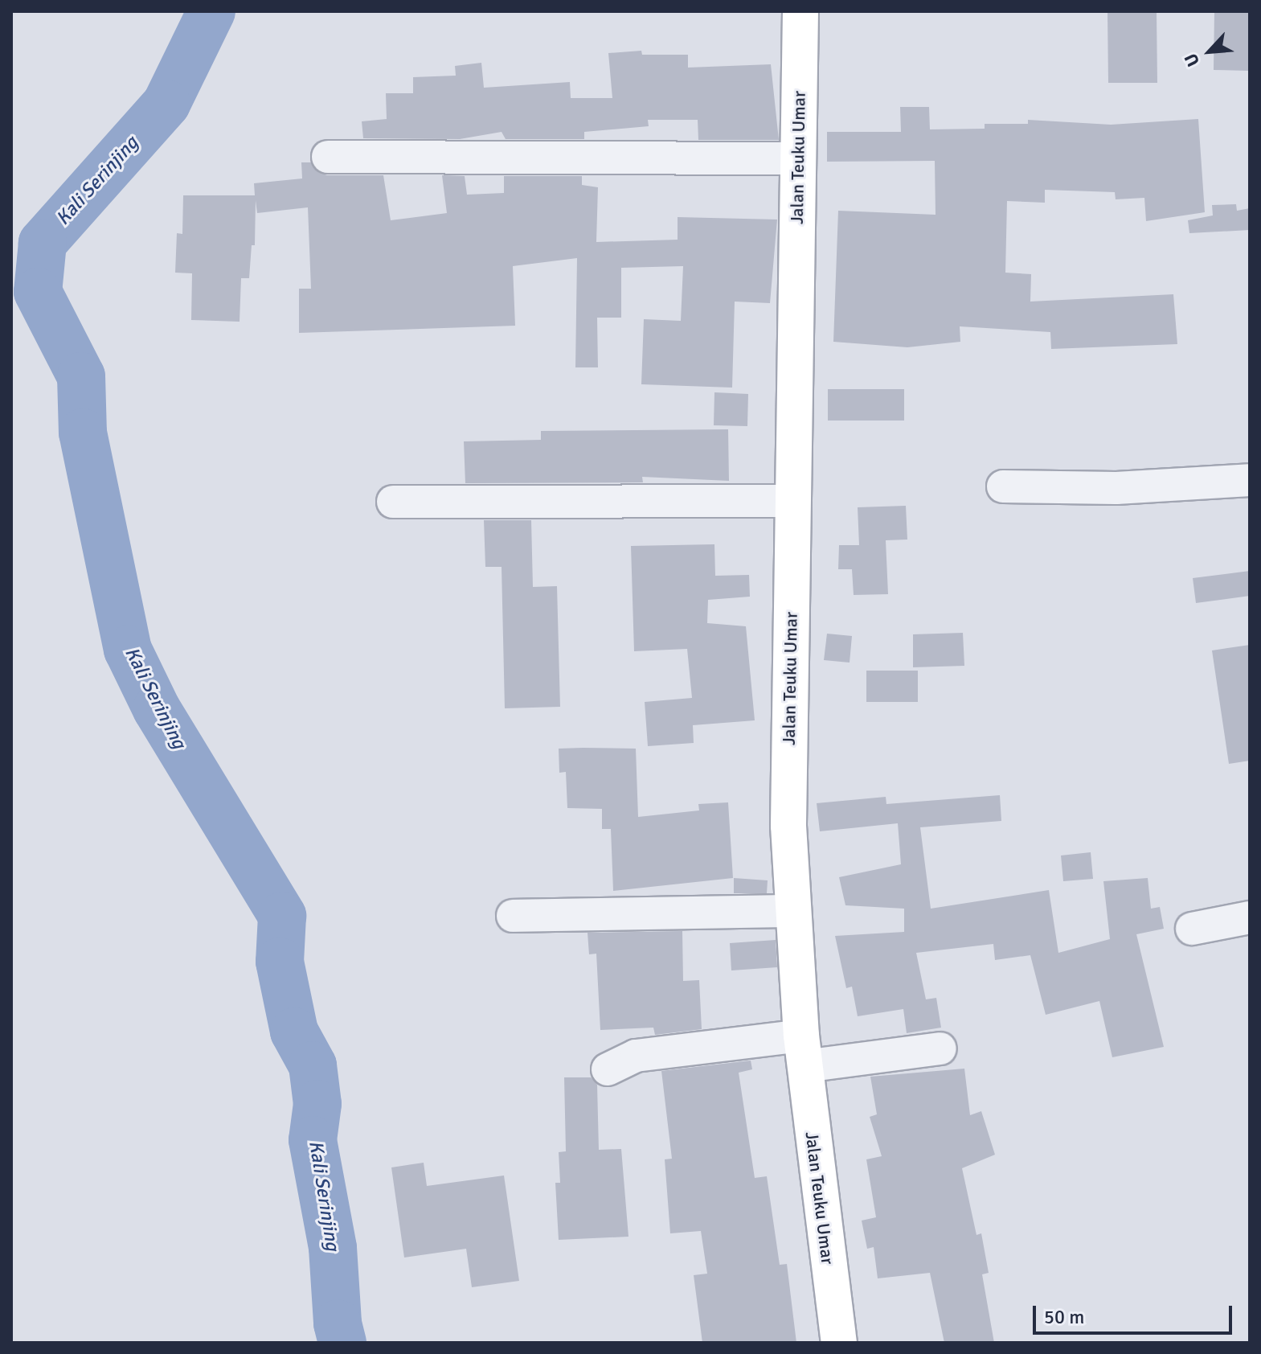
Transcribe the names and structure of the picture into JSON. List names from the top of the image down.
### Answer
{
  "streets": {
    "main road": ["Jalan Teuku Umar"]
  },
  "water": ["Kali Serinjing"],
  "scale_bar": "50 m",
  "north": "bottom left"
}
